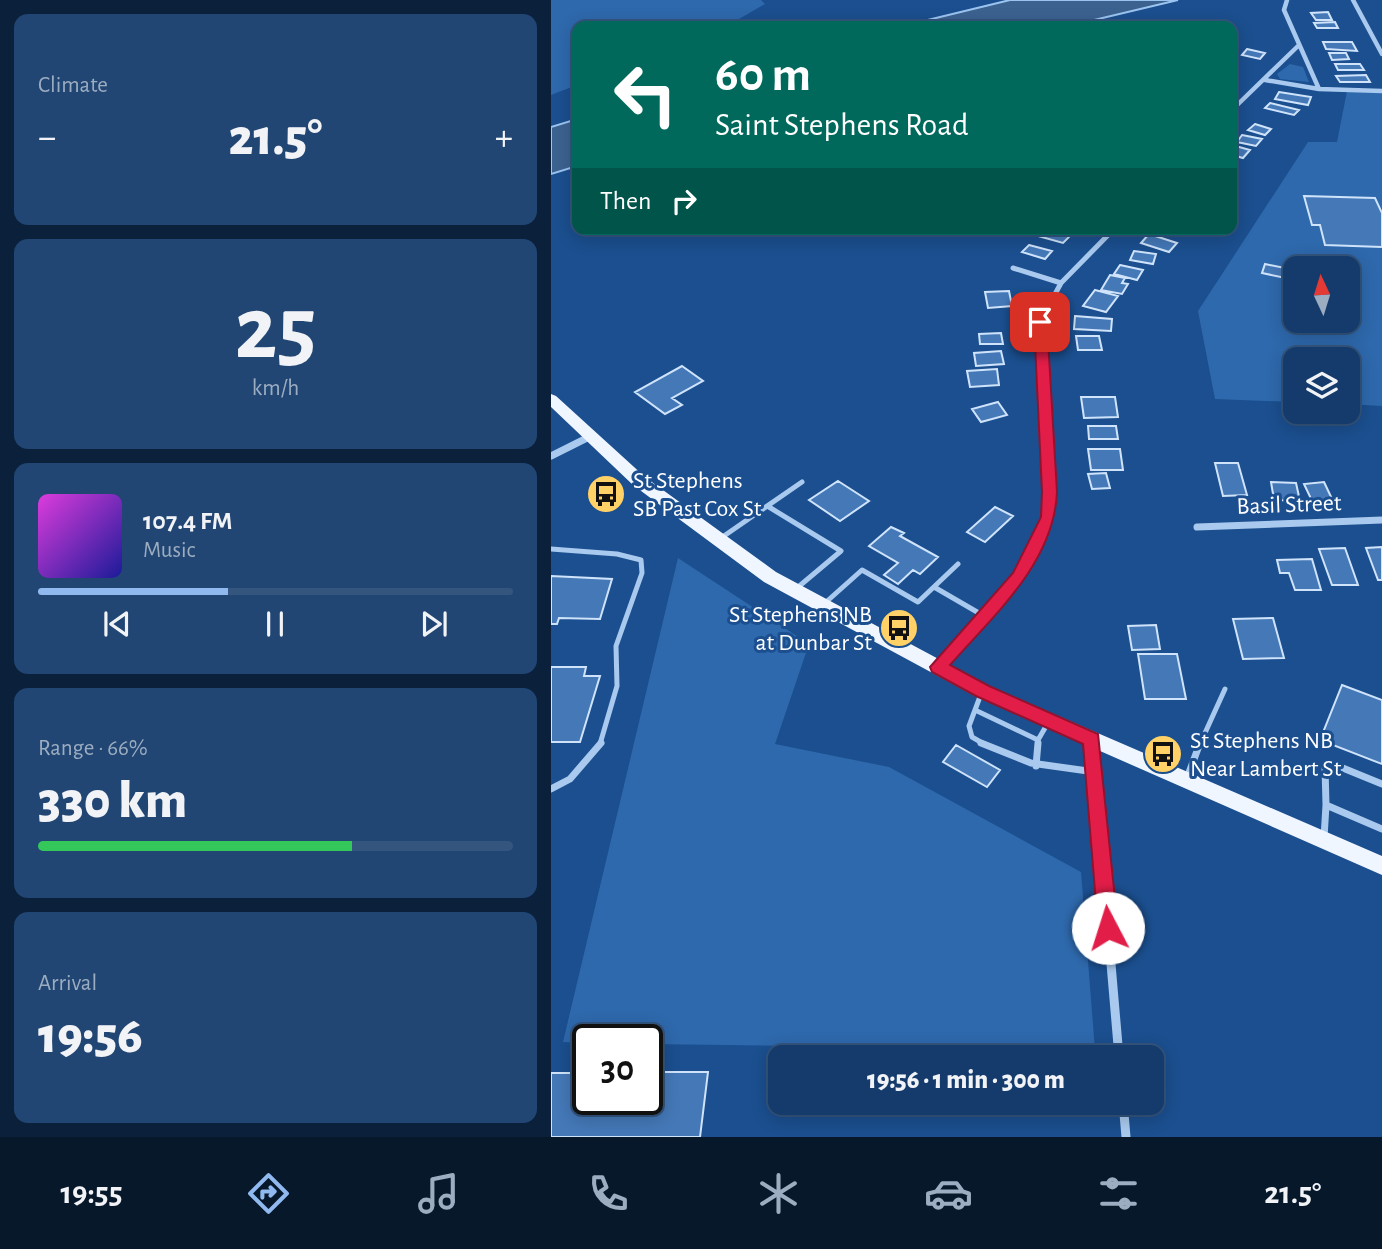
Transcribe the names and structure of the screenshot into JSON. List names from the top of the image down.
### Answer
{
  "streets": {
    "street": ["Basil Street"]
  },
  "places": {
    "bus stop": ["St Stephens SB Past Cox St", "St Stephens NB at Dunbar St", "St Stephens NB Near Lambert St"]
  },
  "north": "top",
  "page": {
    "tile": [
      "Climate",
      ["25", "km/h"],
      ["Range · 66%", "330 km"],
      ["Arrival", "19:56"]
    ],
    "turn": ["60 m", "Saint Stephens Road"],
    "heat": ["−", "21.5°", "+"],
    "then": "Then",
    "song": ["107.4 FM", "Music"],
    "limit": "30",
    "trip": "19:56 · 1 min · 300 m",
    "tabs": ["19:55", "21.5°"]
  }
}
